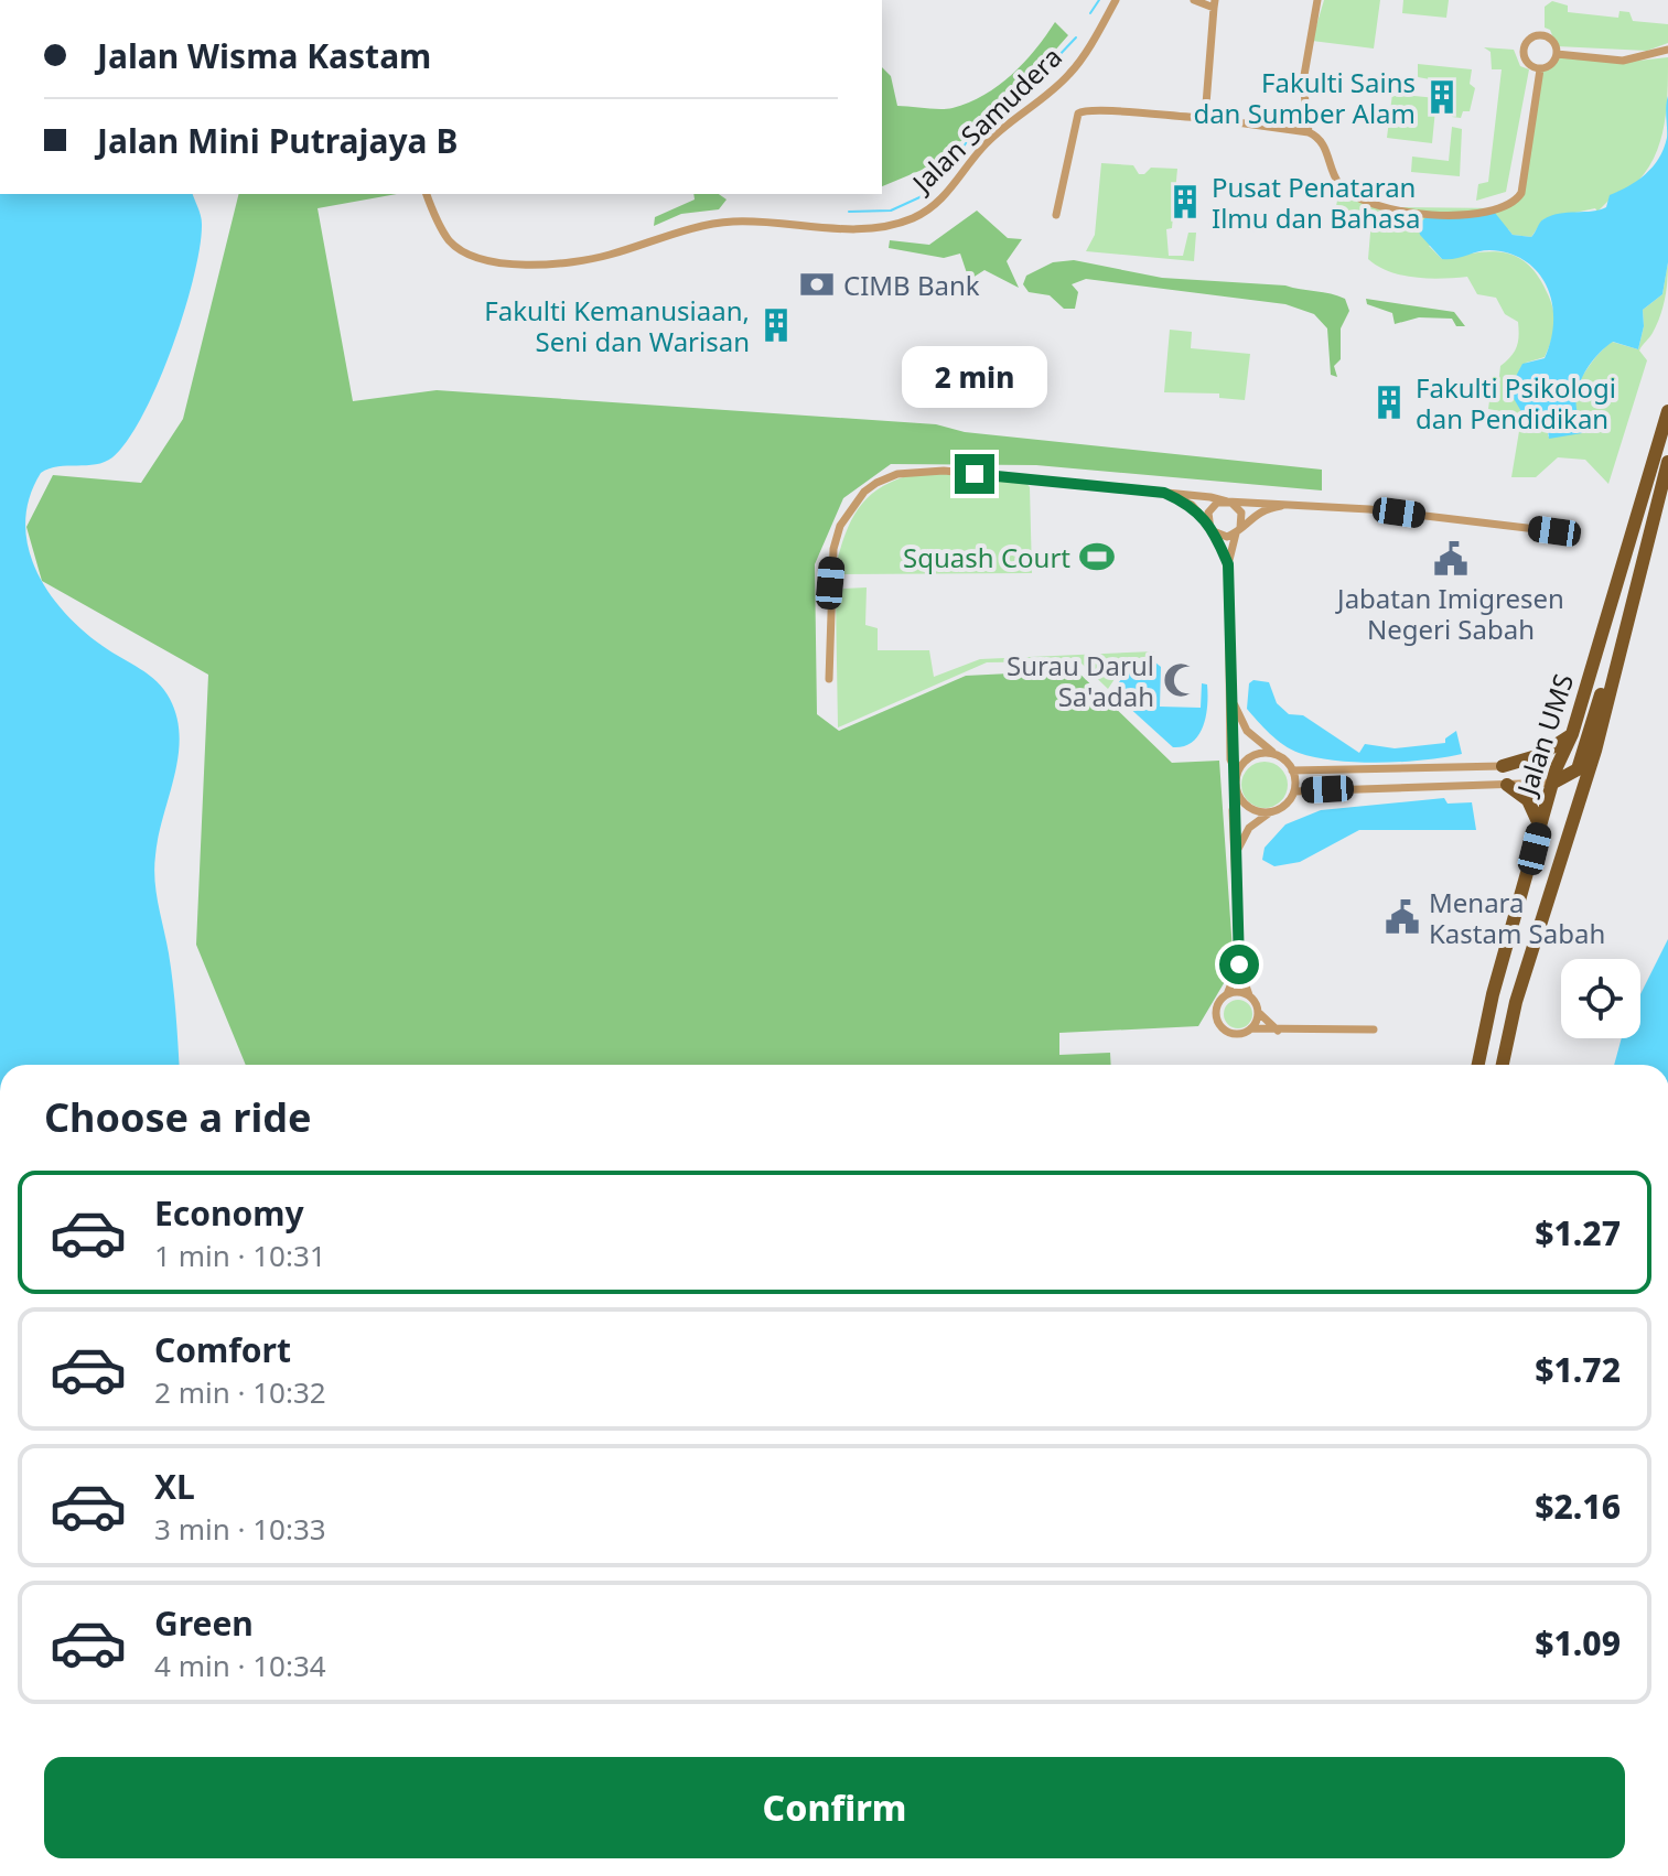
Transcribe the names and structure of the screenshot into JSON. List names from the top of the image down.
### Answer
{
  "streets": {
    "highway": ["Jalan UMS"],
    "street": ["Jalan Samudera"]
  },
  "places": {
    "building": [
      "Fakulti Sains dan Sumber Alam",
      "Pusat Penataran Ilmu dan Bahasa",
      "Fakulti Kemanusiaan, Seni dan Warisan",
      "Fakulti Psikologi dan Pendidikan"
    ],
    "bank": ["CIMB Bank"],
    "sports": ["Squash Court"],
    "public building": ["Jabatan Imigresen Negeri Sabah", "Menara Kastam Sabah"],
    "mosque": ["Surau Darul Sa'adah"]
  },
  "page": {
    "banner": ["Jalan Wisma Kastam", "Jalan Mini Putrajaya B"],
    "bubble": "2 min",
    "heading": "Choose a ride",
    "list": [
      {
        "name": "Economy",
        "note": "1 min · 10:31",
        "value": "$1.27"
      },
      {
        "name": "Comfort",
        "note": "2 min · 10:32",
        "value": "$1.72"
      },
      {
        "name": "XL",
        "note": "3 min · 10:33",
        "value": "$2.16"
      },
      {
        "name": "Green",
        "note": "4 min · 10:34",
        "value": "$1.09"
      }
    ],
    "buttons": "Confirm"
  }
}
